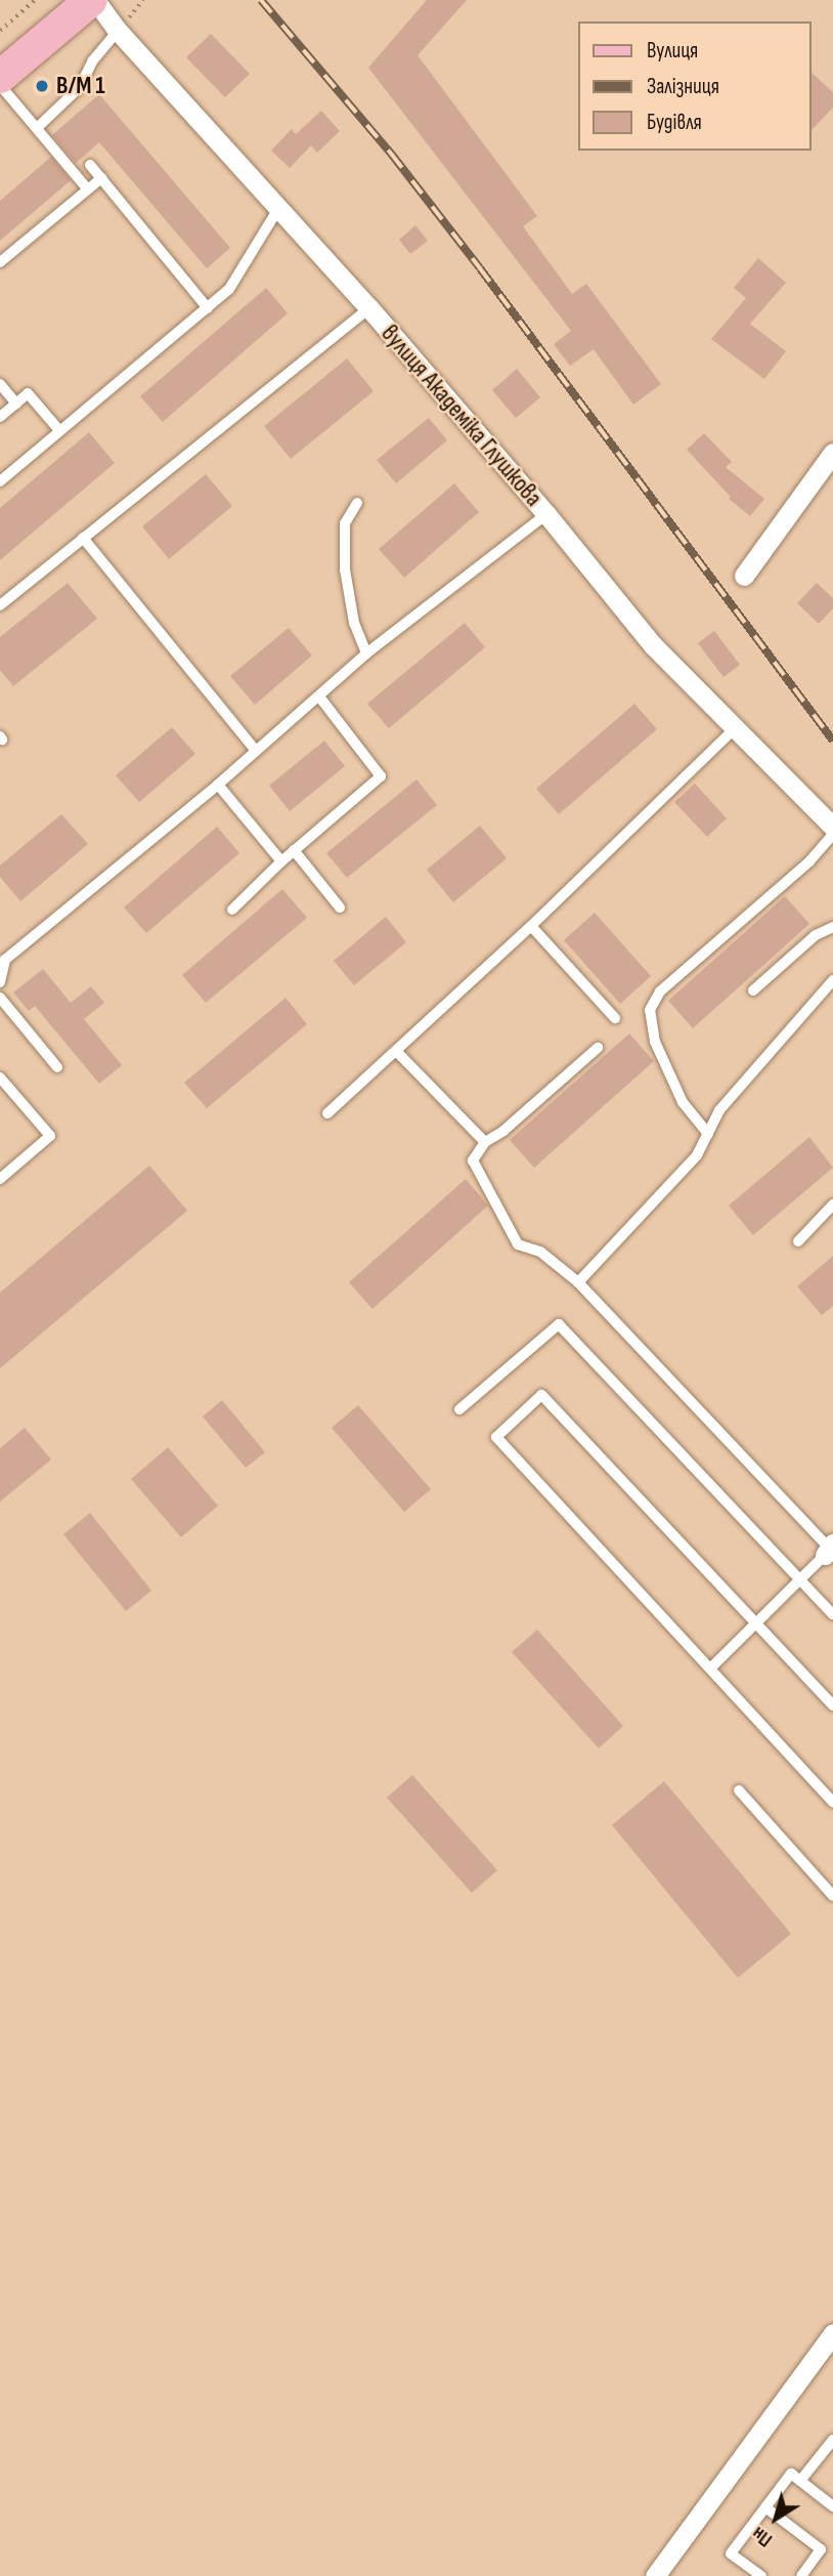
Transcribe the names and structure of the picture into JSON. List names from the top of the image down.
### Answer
{
  "streets": {
    "street": ["вулиця Академіка Глушкова"]
  },
  "places": ["В/М 1"],
  "legend": ["Вулиця", "Залізниця", "Будівля"],
  "north": "bottom left"
}
